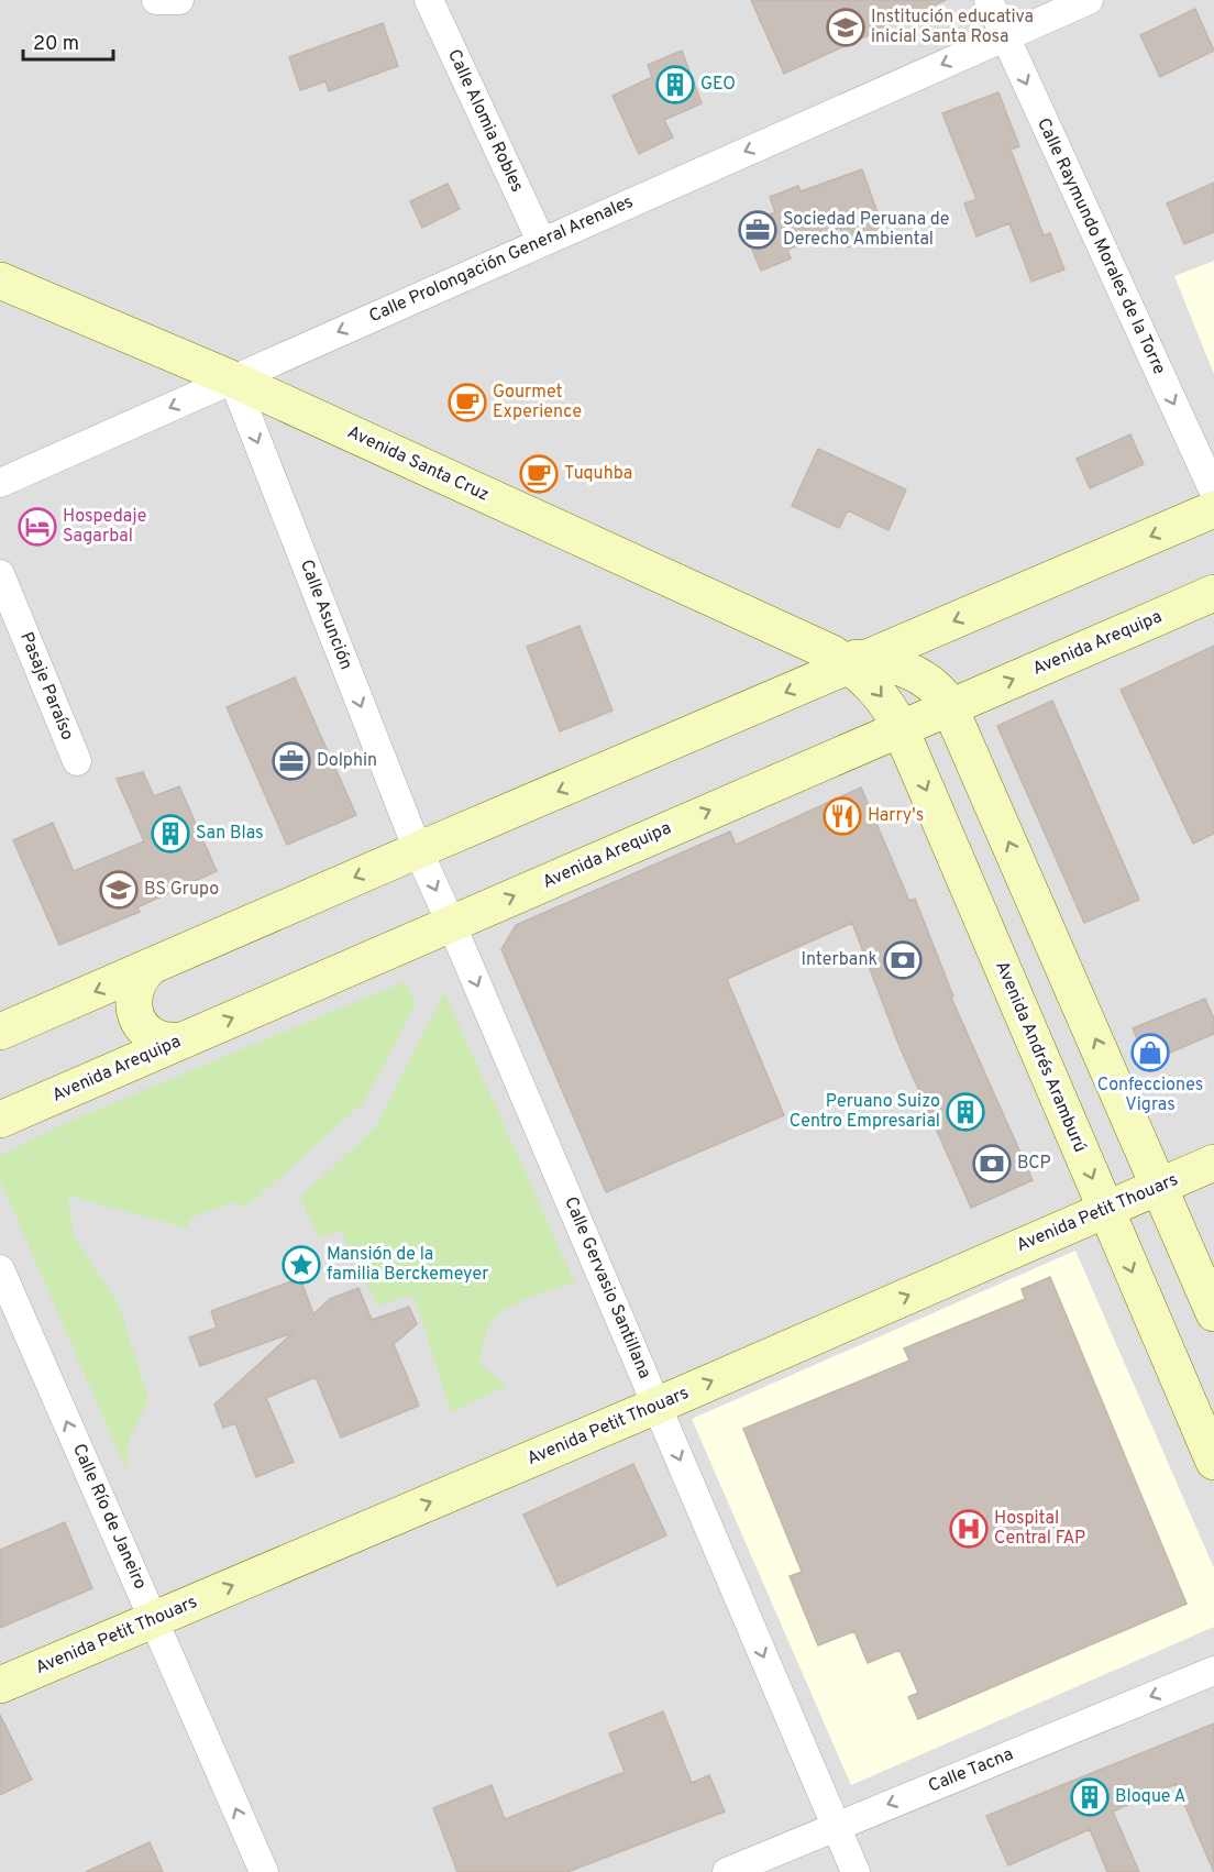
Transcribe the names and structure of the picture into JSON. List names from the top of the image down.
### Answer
{
  "streets": {
    "main road": [
      "Avenida Santa Cruz",
      "Avenida Arequipa",
      "Avenida Andrés Aramburú",
      "Avenida Petit Thouars"
    ],
    "street": [
      "Calle Alomia Robles",
      "Calle Raymundo Morales de la Torre",
      "Calle Prolongación General Arenales",
      "Calle Asunción",
      "Pasaje Paraíso",
      "Calle Gervasio Santillana",
      "Calle Río de Janeiro",
      "Calle Tacna"
    ]
  },
  "crossings": [
    ["Calle Alomia Robles", "Calle Prolongación General Arenales"],
    ["Calle Raymundo Morales de la Torre", "Calle Prolongación General Arenales"],
    ["Calle Prolongación General Arenales", "Avenida Santa Cruz"],
    ["Calle Prolongación General Arenales", "Calle Asunción"],
    ["Avenida Santa Cruz", "Calle Asunción"],
    ["Avenida Santa Cruz", "Avenida Andrés Aramburú"],
    ["Calle Asunción", "Calle Gervasio Santillana"],
    ["Avenida Arequipa", "Avenida Andrés Aramburú"],
    ["Avenida Arequipa", "Calle Gervasio Santillana"],
    ["Avenida Andrés Aramburú", "Avenida Petit Thouars"],
    ["Avenida Petit Thouars", "Calle Gervasio Santillana"],
    ["Avenida Petit Thouars", "Calle Río de Janeiro"],
    ["Calle Gervasio Santillana", "Calle Tacna"]
  ],
  "one_way": [
    "Calle Raymundo Morales de la Torre",
    "Calle Prolongación General Arenales",
    "Calle Asunción",
    "Avenida Petit Thouars",
    "Calle Gervasio Santillana",
    "Calle Río de Janeiro",
    "Calle Tacna"
  ],
  "places": {
    "school or university": ["Institución educativa inicial Santa Rosa", "BS Grupo"],
    "building": [
      "GEO",
      "San Blas",
      "Peruano Suizo Centro Empresarial",
      "Bloque A"
    ],
    "office": ["Sociedad Peruana de Derecho Ambiental", "Dolphin"],
    "cafe": ["Gourmet Experience", "Tuquhba"],
    "hotel": ["Hospedaje Sagarbal"],
    "restaurant": ["Harry's"],
    "bank": ["Interbank", "BCP"],
    "shop": ["Confecciones Vigras"],
    "place": ["Mansión de la familia Berckemeyer"],
    "hospital": ["Hospital Central FAP"]
  },
  "scale_bar": "20 m"
}
